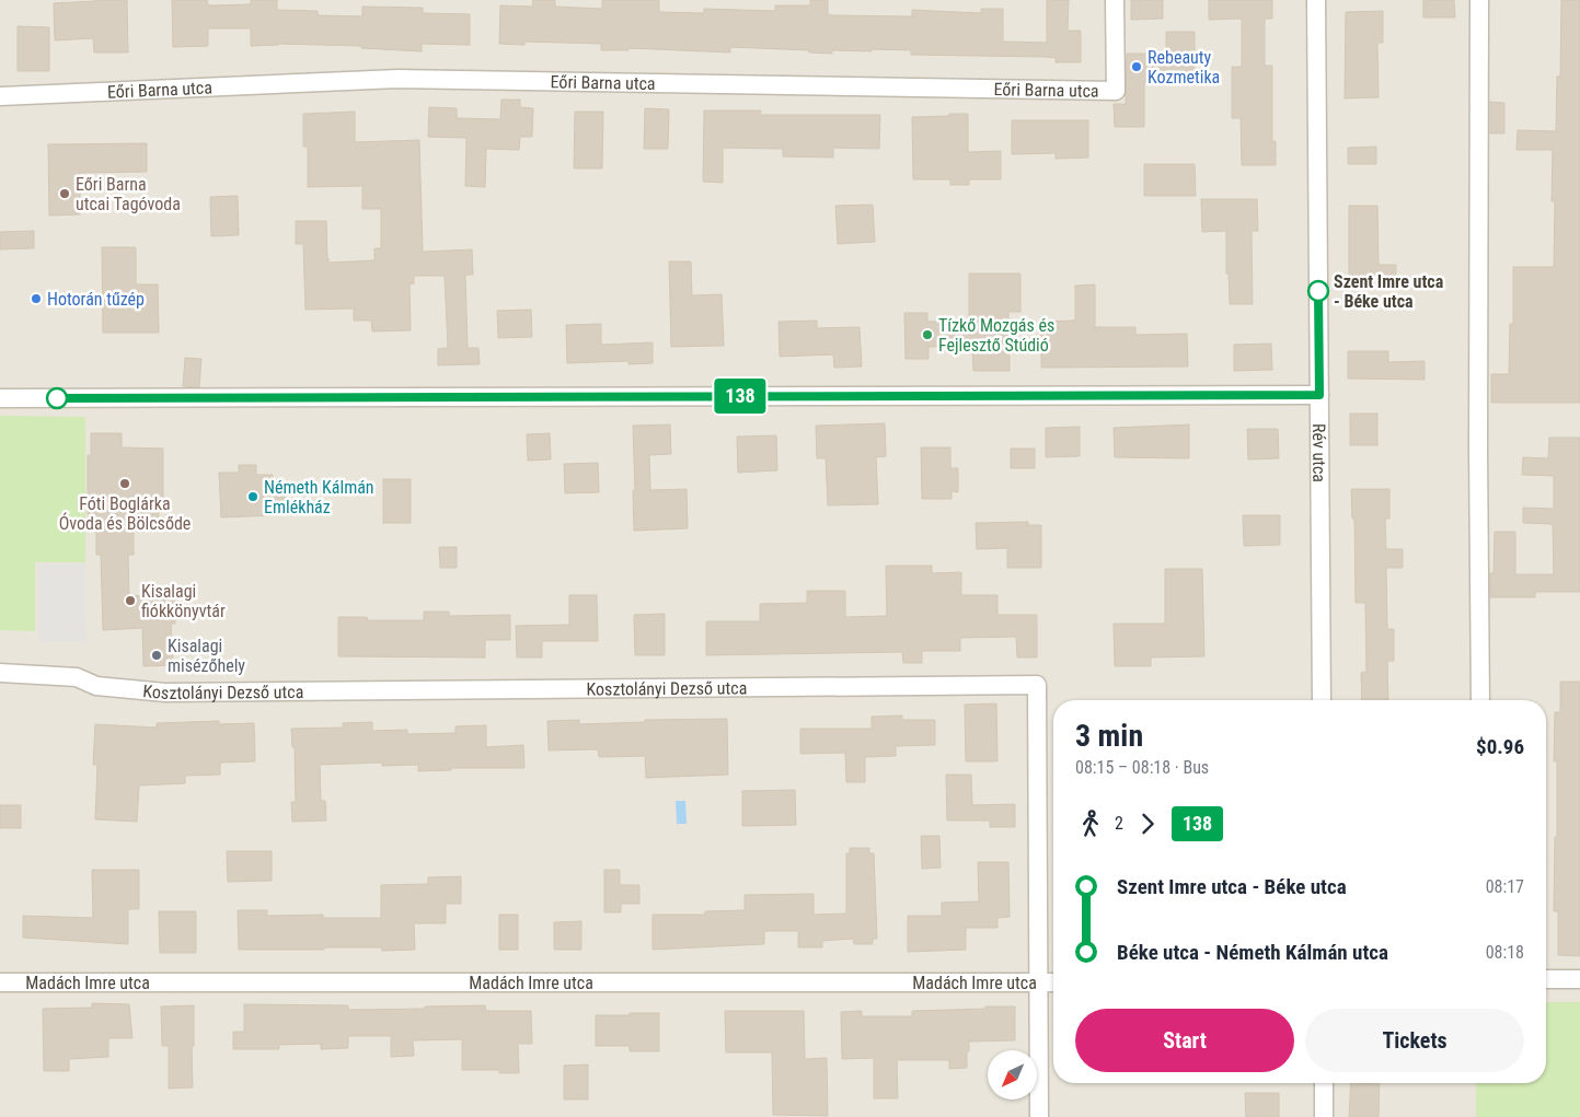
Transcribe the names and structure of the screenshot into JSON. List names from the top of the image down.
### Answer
{
  "streets": {
    "street": [
      "Eőri Barna utca",
      "Rév utca",
      "Kosztolányi Dezső utca",
      "Madách Imre utca"
    ]
  },
  "crossings": [
    ["Kosztolányi Dezső utca", "Madách Imre utca"]
  ],
  "places": [
    "Rebeauty Kozmetika",
    "Eőri Barna utcai Tagóvoda",
    "Szent Imre utca - Béke utca",
    "Hotorán tűzép",
    "Tízkő Mozgás és Fejlesztő Stúdió",
    "Fóti Boglárka Óvoda és Bölcsőde",
    "Németh Kálmán Emlékház",
    "Kisalagi fiókkönyvtár",
    "Kisalagi misézőhely"
  ],
  "lines": ["bus line 138"],
  "north": "bottom left",
  "page": {
    "on_map": "138",
    "heading": ["3 min", "08:15 – 08:18 · Bus", "$0.96"],
    "legs": ["2", "138"],
    "list": [
      {
        "name": "Szent Imre utca - Béke utca",
        "value": "08:17"
      },
      {
        "name": "Béke utca - Németh Kálmán utca",
        "value": "08:18"
      }
    ],
    "buttons": ["Start", "Tickets"]
  }
}
